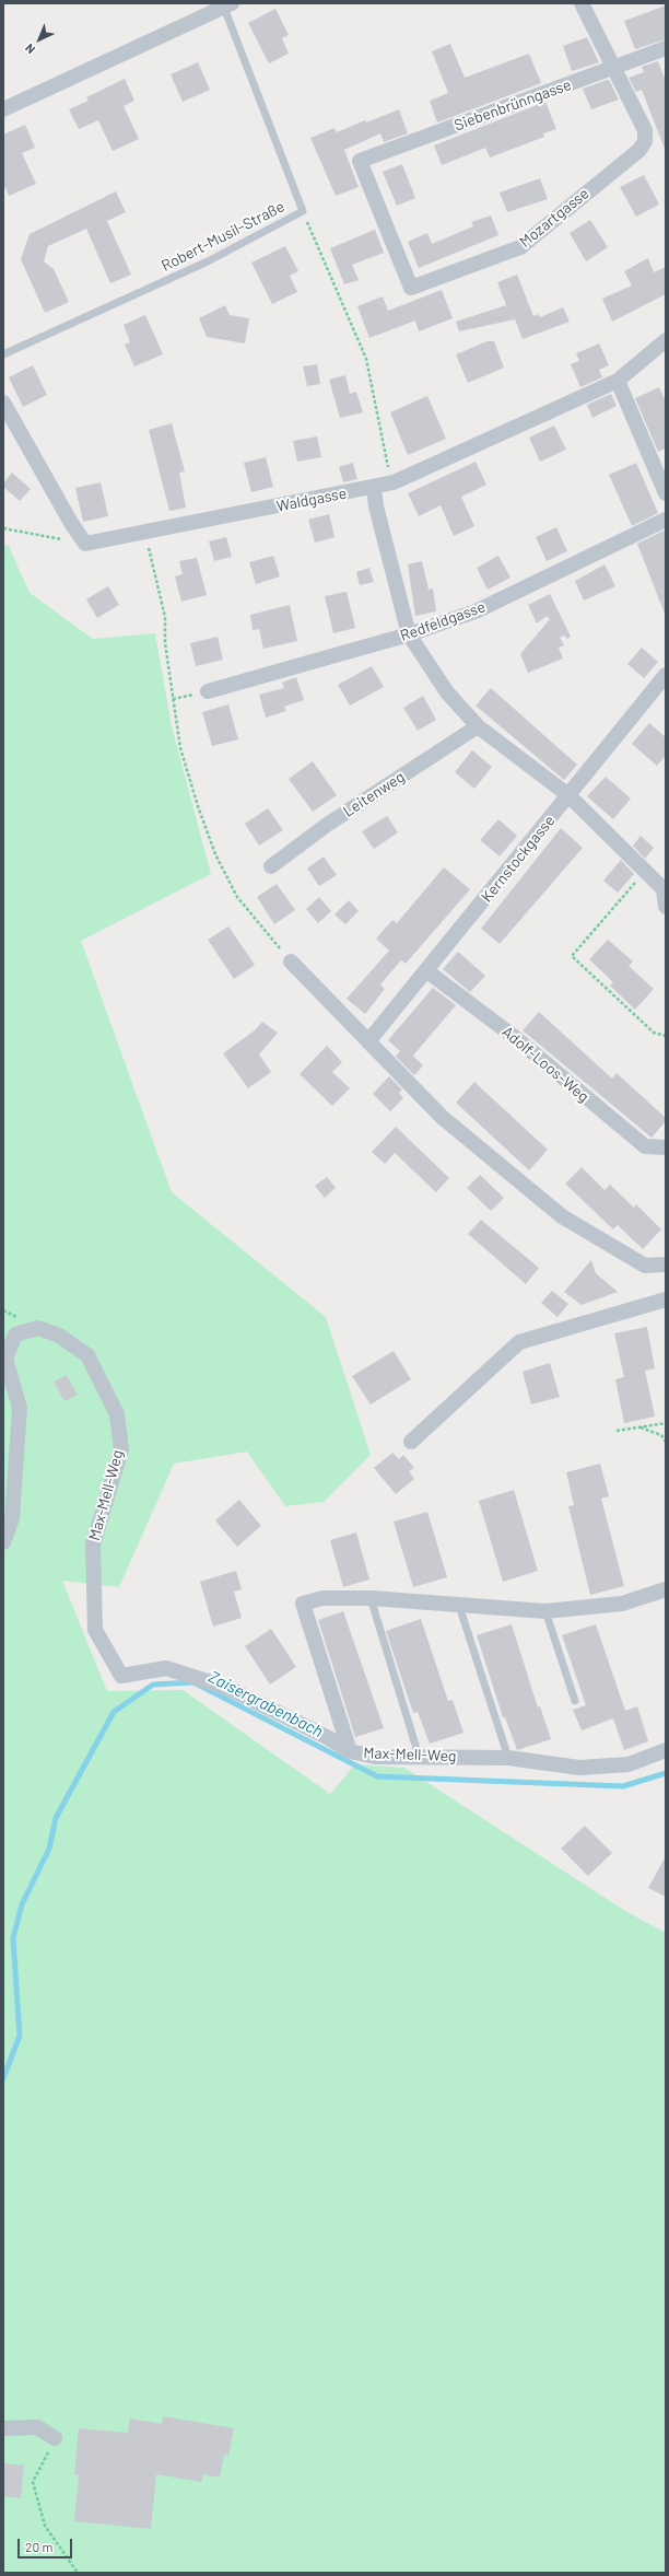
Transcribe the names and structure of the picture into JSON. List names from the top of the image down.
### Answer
{
  "streets": {
    "street": [
      "Siebenbrünngasse",
      "Mozartgasse",
      "Waldgasse",
      "Redfeldgasse",
      "Leitenweg",
      "Kernstockgasse",
      "Adolf-Loos-Weg",
      "Max-Mell-Weg"
    ],
    "lane": ["Robert-Musil-Straße"]
  },
  "crossings": [
    ["Siebenbrünngasse", "Mozartgasse"],
    ["Kernstockgasse", "Adolf-Loos-Weg"]
  ],
  "water": ["Zaisergrabenbach"],
  "scale_bar": "20 m",
  "north": "bottom left"
}
